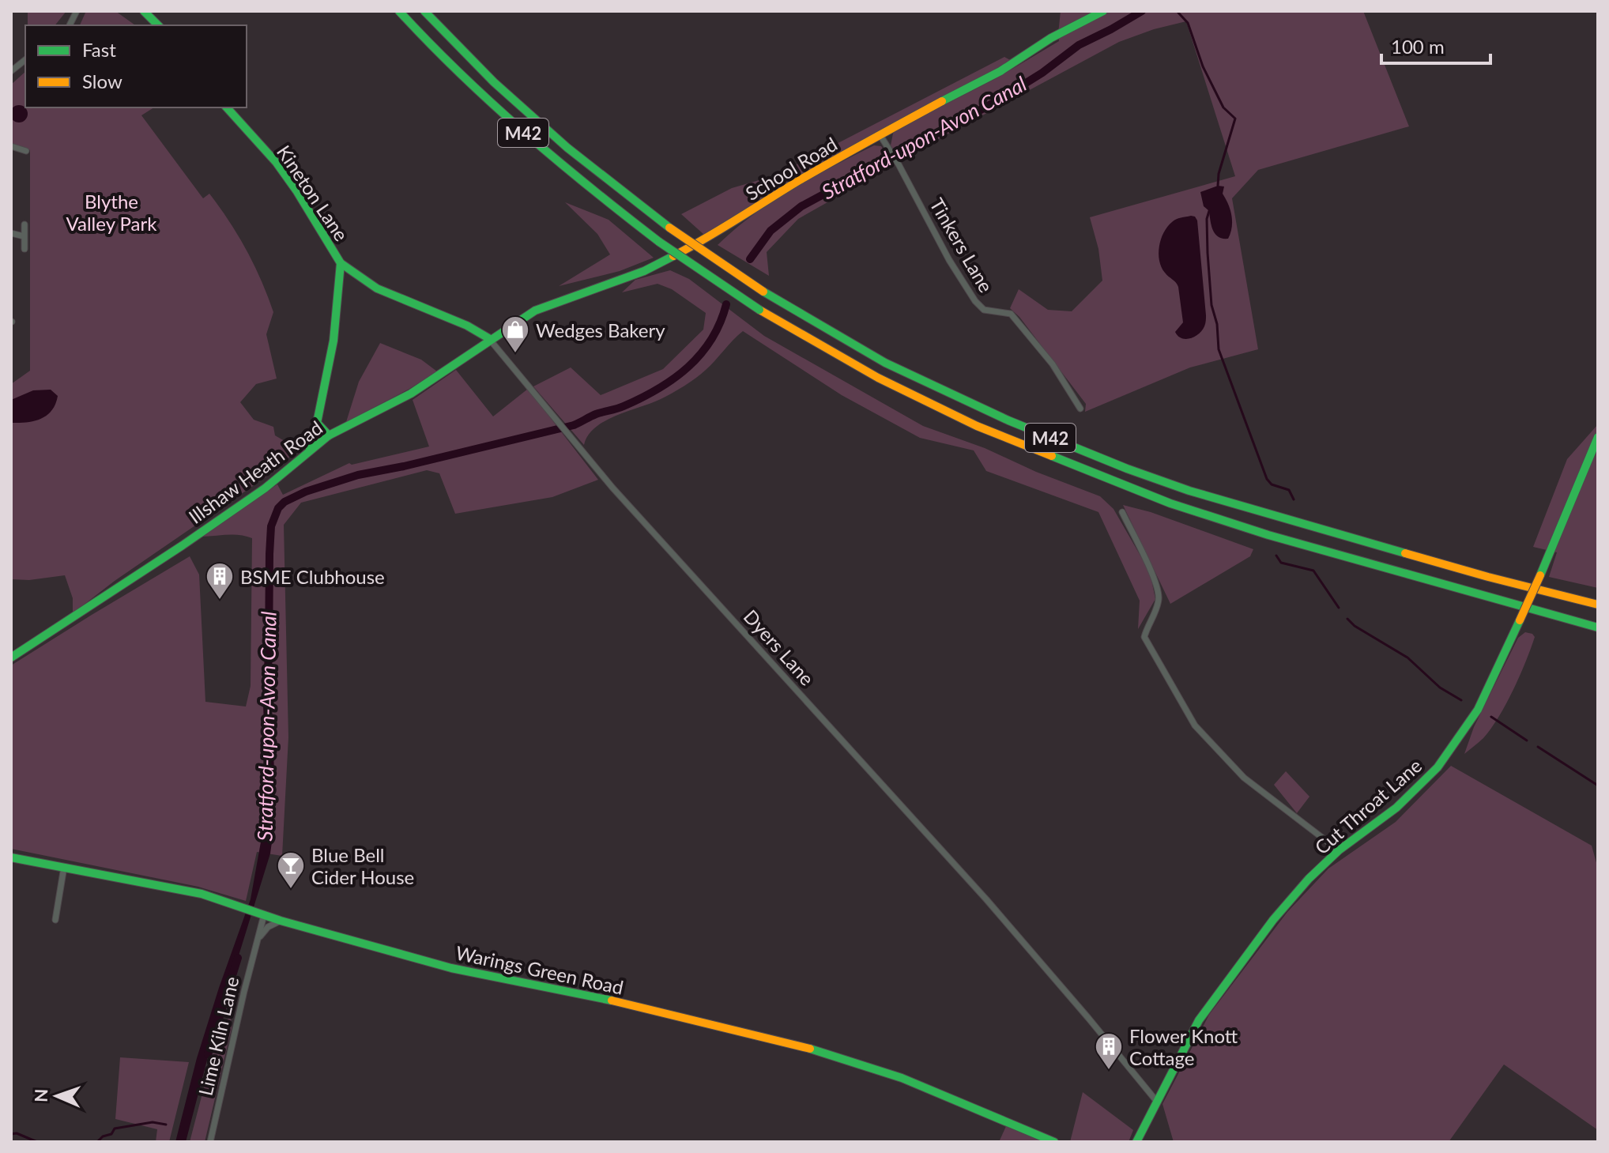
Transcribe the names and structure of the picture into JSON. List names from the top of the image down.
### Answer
{
  "streets": {
    "main road": [
      "M42",
      "School Road",
      "Kineton Lane",
      "Illshaw Heath Road",
      "Dyers Lane",
      "Cut Throat Lane",
      "Warings Green Road"
    ],
    "street": ["Tinkers Lane", "Lime Kiln Lane"]
  },
  "crossings": [
    ["School Road", "Tinkers Lane"],
    ["School Road", "Illshaw Heath Road"],
    ["School Road", "Dyers Lane"],
    ["Kineton Lane", "Illshaw Heath Road"],
    ["Kineton Lane", "Dyers Lane"],
    ["Illshaw Heath Road", "Dyers Lane"],
    ["Dyers Lane", "Cut Throat Lane"],
    ["Warings Green Road", "Lime Kiln Lane"]
  ],
  "water": ["Stratford-upon-Avon Canal"],
  "parks": ["Blythe Valley Park"],
  "places": {
    "shop": ["Wedges Bakery"],
    "building": ["BSME Clubhouse", "Flower Knott Cottage"],
    "bar": ["Blue Bell Cider House"]
  },
  "legend": ["Fast", "Slow"],
  "scale_bar": "100 m",
  "north": "left"
}
